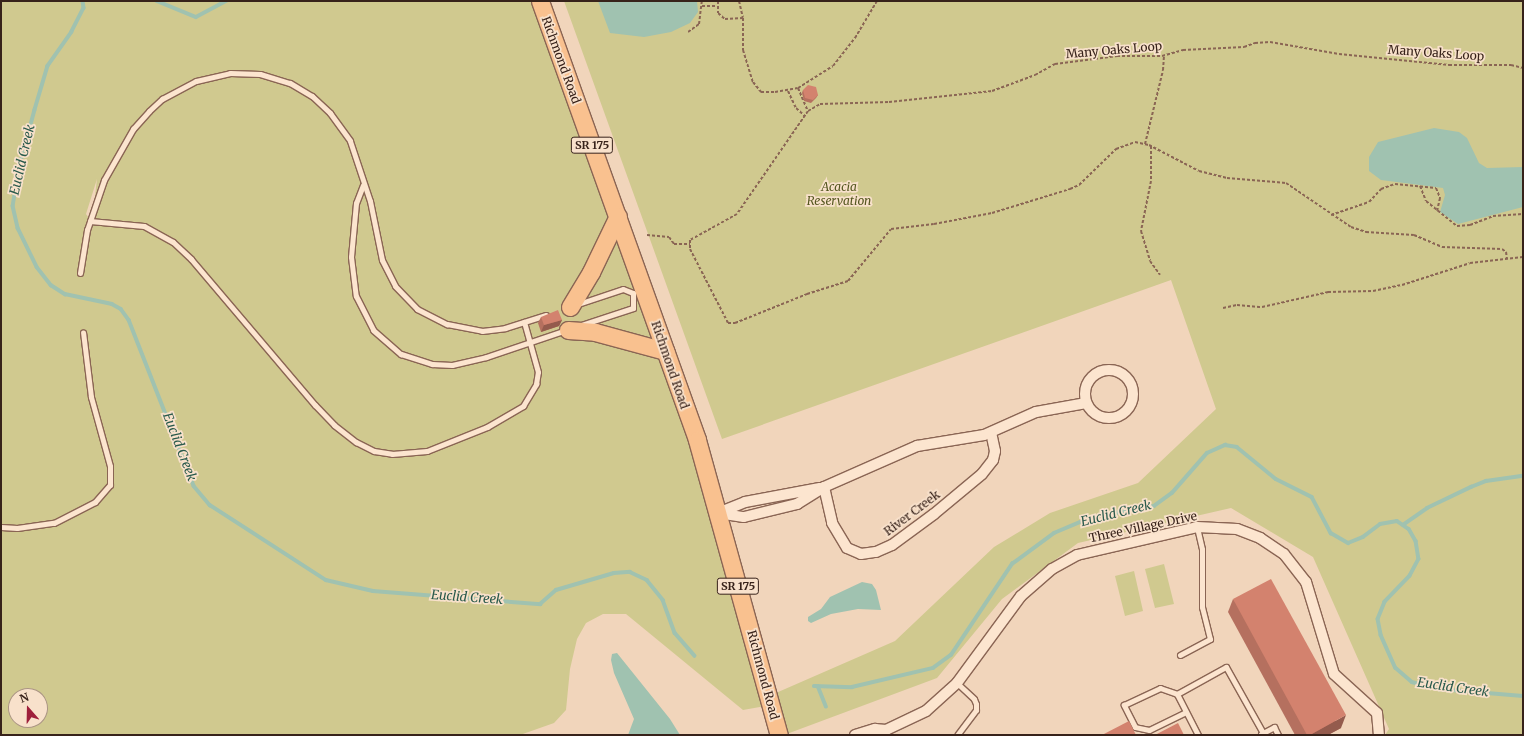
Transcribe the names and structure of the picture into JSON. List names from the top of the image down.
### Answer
{
  "streets": {
    "main road": ["Richmond Road", "SR 175"],
    "street": ["River Creek", "Three Village Drive"],
    "path": ["Many Oaks Loop"]
  },
  "water": ["Euclid Creek"],
  "parks": ["Acacia Reservation"],
  "north": "top"
}
